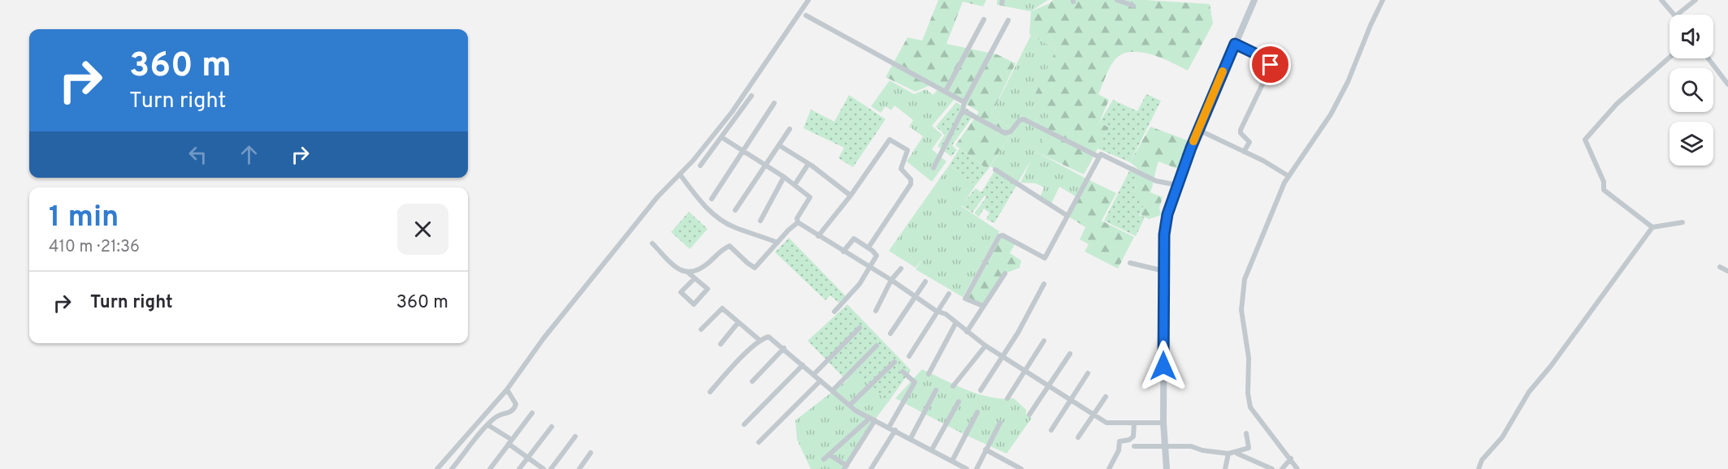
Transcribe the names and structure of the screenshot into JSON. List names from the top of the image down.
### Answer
{
  "page": {
    "turn": ["360 m", "Turn right"],
    "heading": ["1 min", "410 m · 21:36"],
    "list": [
      {
        "name": "Turn right",
        "value": "360 m"
      }
    ]
  }
}
